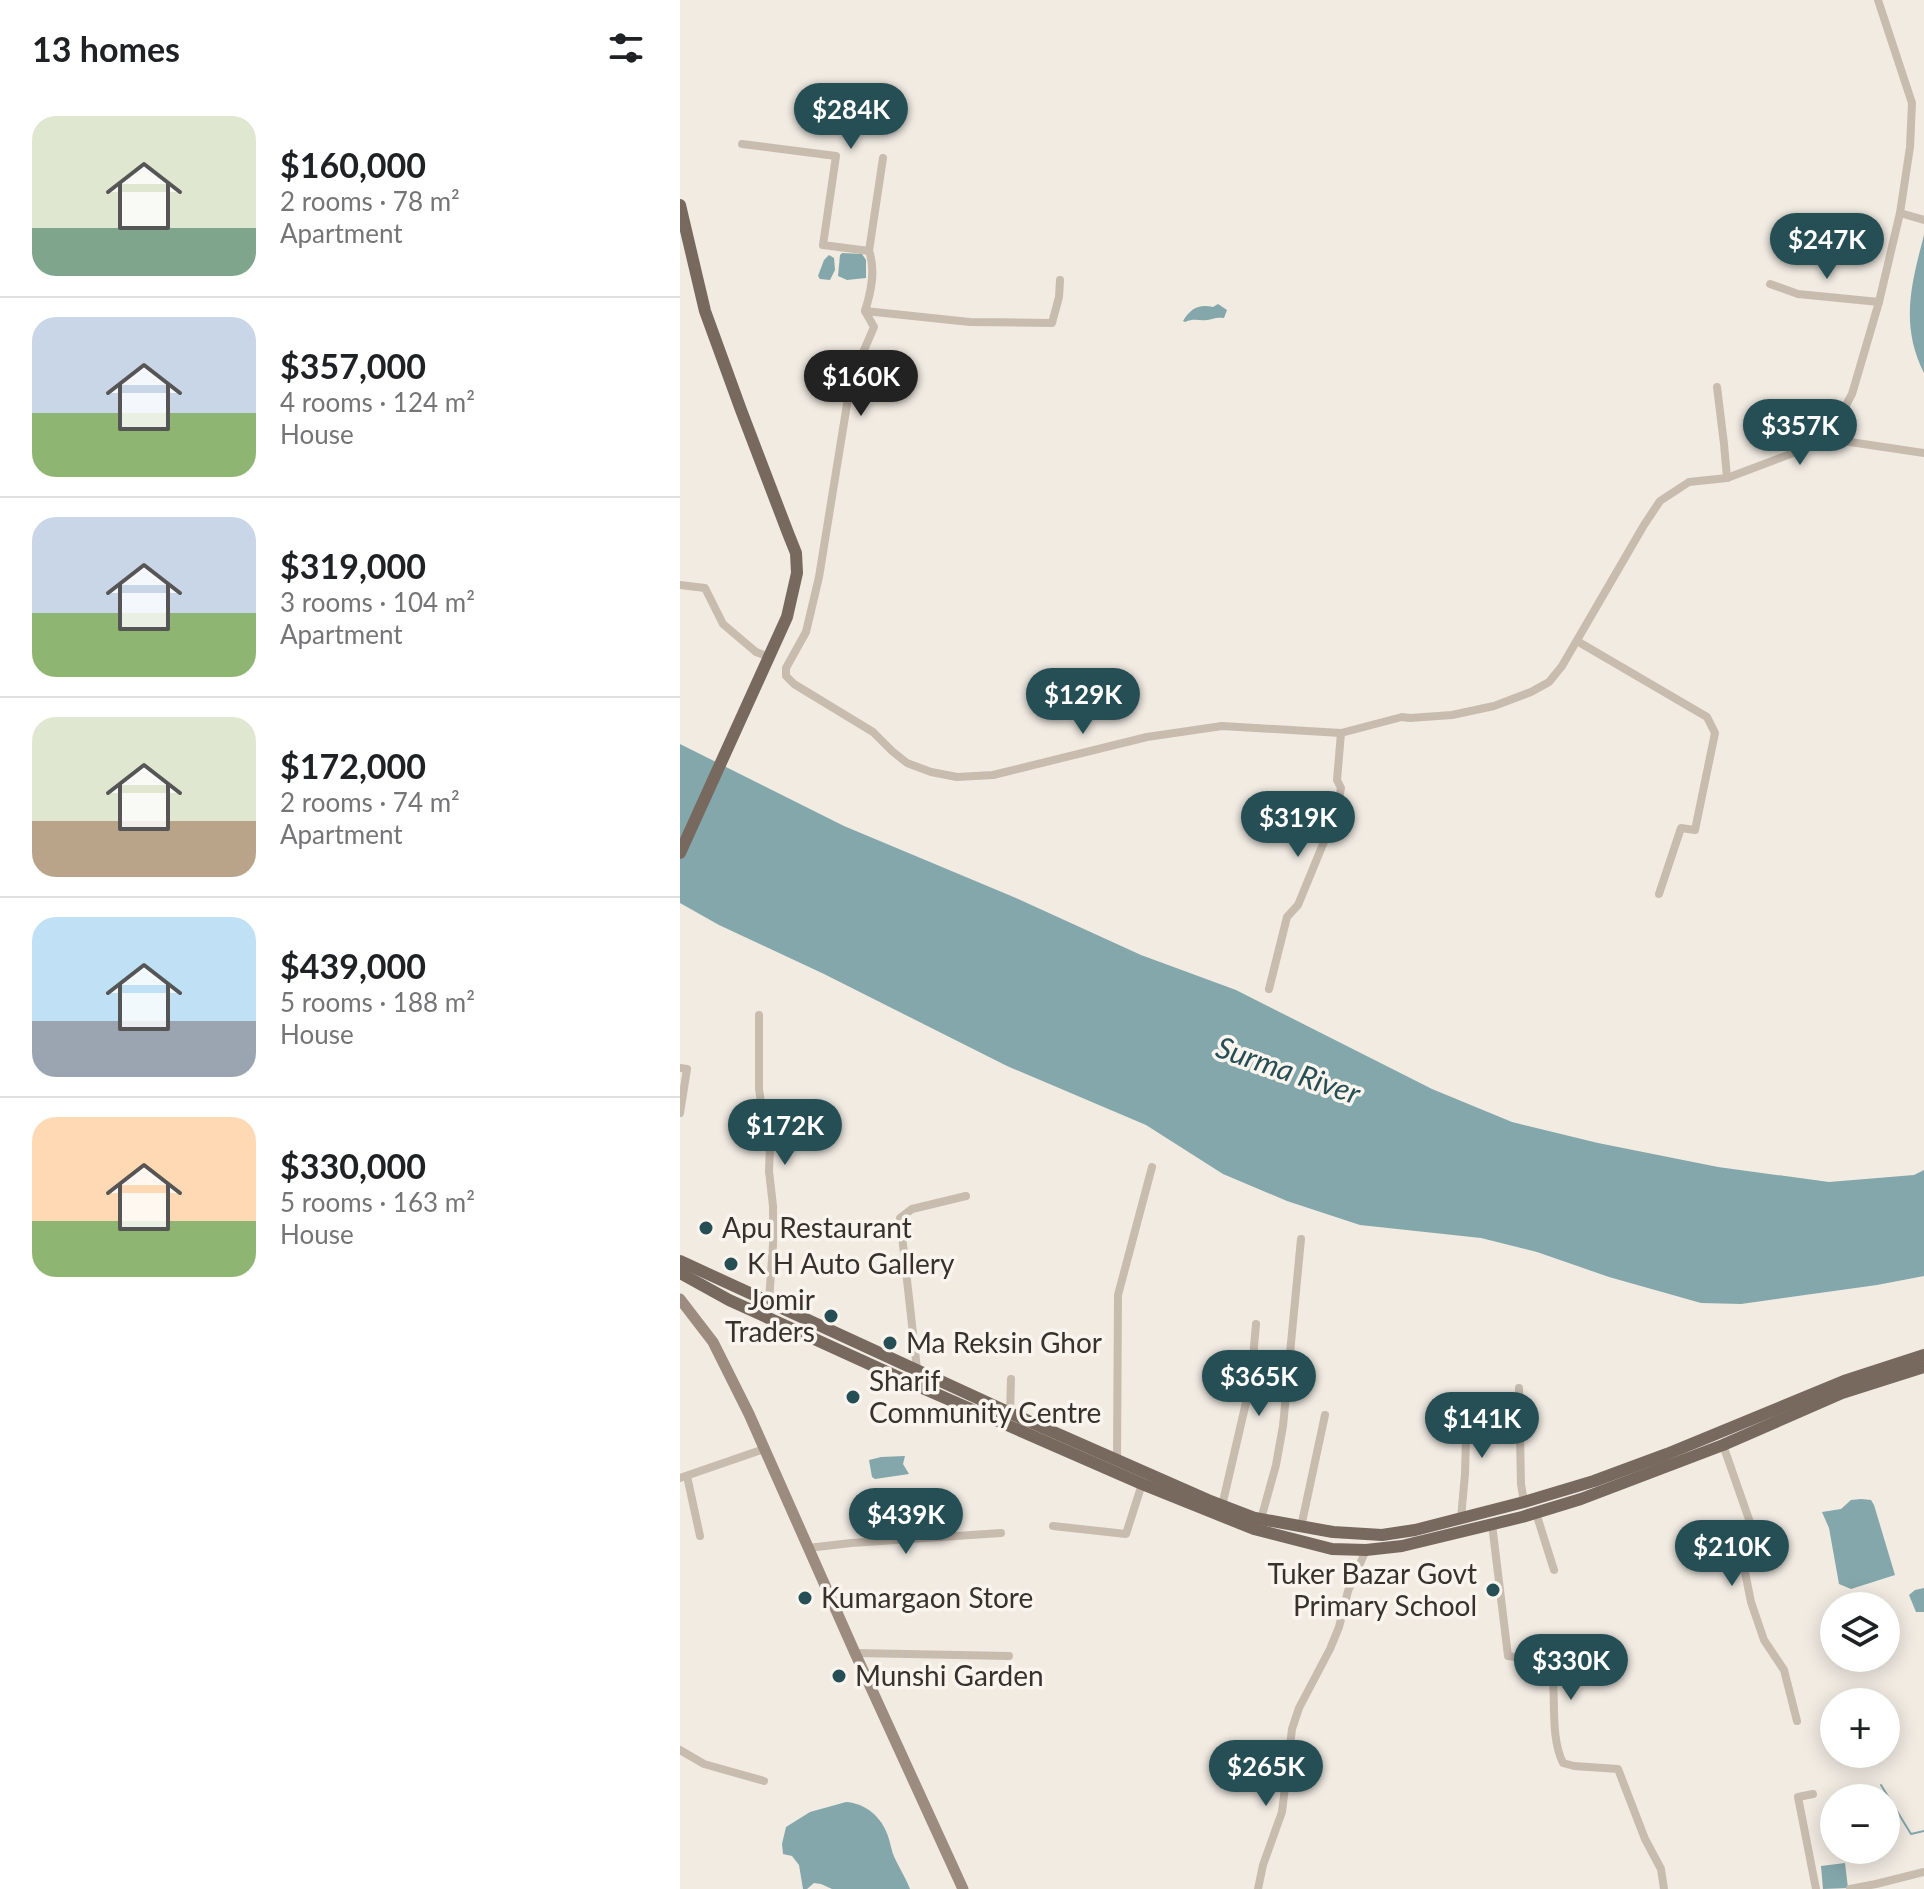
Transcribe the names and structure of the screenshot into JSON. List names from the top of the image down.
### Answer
{
  "water": ["Surma River"],
  "places": [
    "Apu Restaurant",
    "K H Auto Gallery",
    "Jomir Traders",
    "Ma Reksin Ghor",
    "Sharif Community Centre",
    "Tuker Bazar Govt Primary School",
    "Kumargaon Store",
    "Munshi Garden"
  ],
  "page": {
    "heading": "13 homes",
    "price": [
      "$284K",
      "$247K",
      "$160K",
      "$357K",
      "$129K",
      "$319K",
      "$172K",
      "$365K",
      "$141K",
      "$439K",
      "$210K",
      "$330K",
      "$265K"
    ],
    "list": [
      {
        "name": "$160,000",
        "note": "2 rooms · 78 m² · Apartment"
      },
      {
        "name": "$357,000",
        "note": "4 rooms · 124 m² · House"
      },
      {
        "name": "$319,000",
        "note": "3 rooms · 104 m² · Apartment"
      },
      {
        "name": "$172,000",
        "note": "2 rooms · 74 m² · Apartment"
      },
      {
        "name": "$439,000",
        "note": "5 rooms · 188 m² · House"
      },
      {
        "name": "$330,000",
        "note": "5 rooms · 163 m² · House"
      }
    ],
    "map_buttons": ["+", "−"]
  }
}
